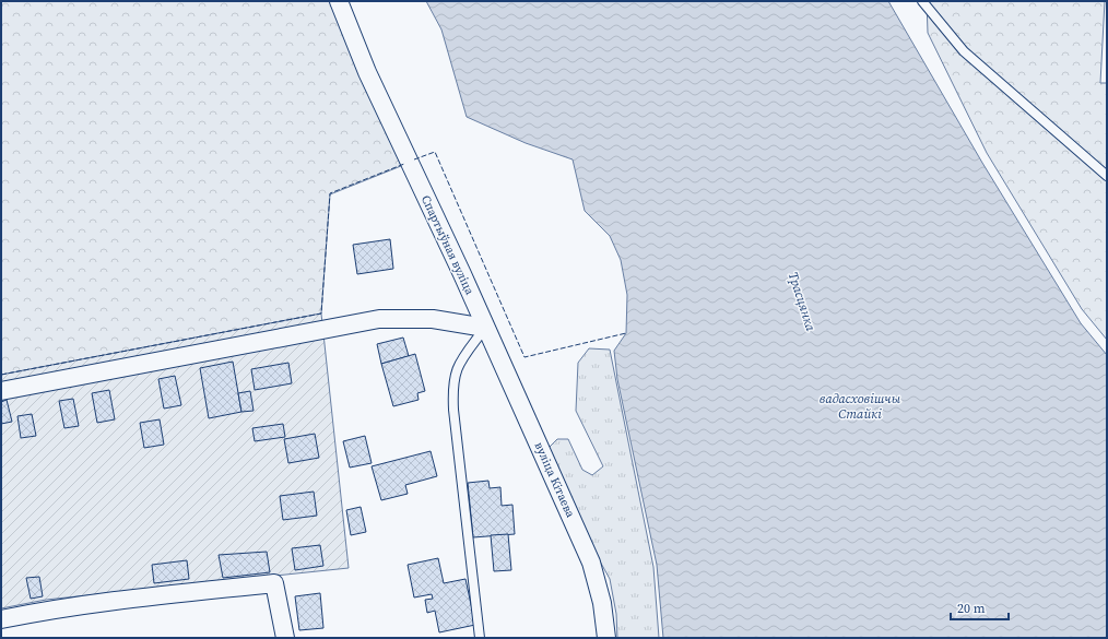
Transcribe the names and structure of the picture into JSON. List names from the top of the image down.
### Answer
{
  "streets": {
    "street": ["Спартыўная вуліца", "вуліца Кітаева"]
  },
  "crossings": [
    ["Спартыўная вуліца", "вуліца Кітаева"]
  ],
  "water": ["Трасцянка", "вадасховішчы Стайкі"],
  "scale_bar": "20 m"
}
